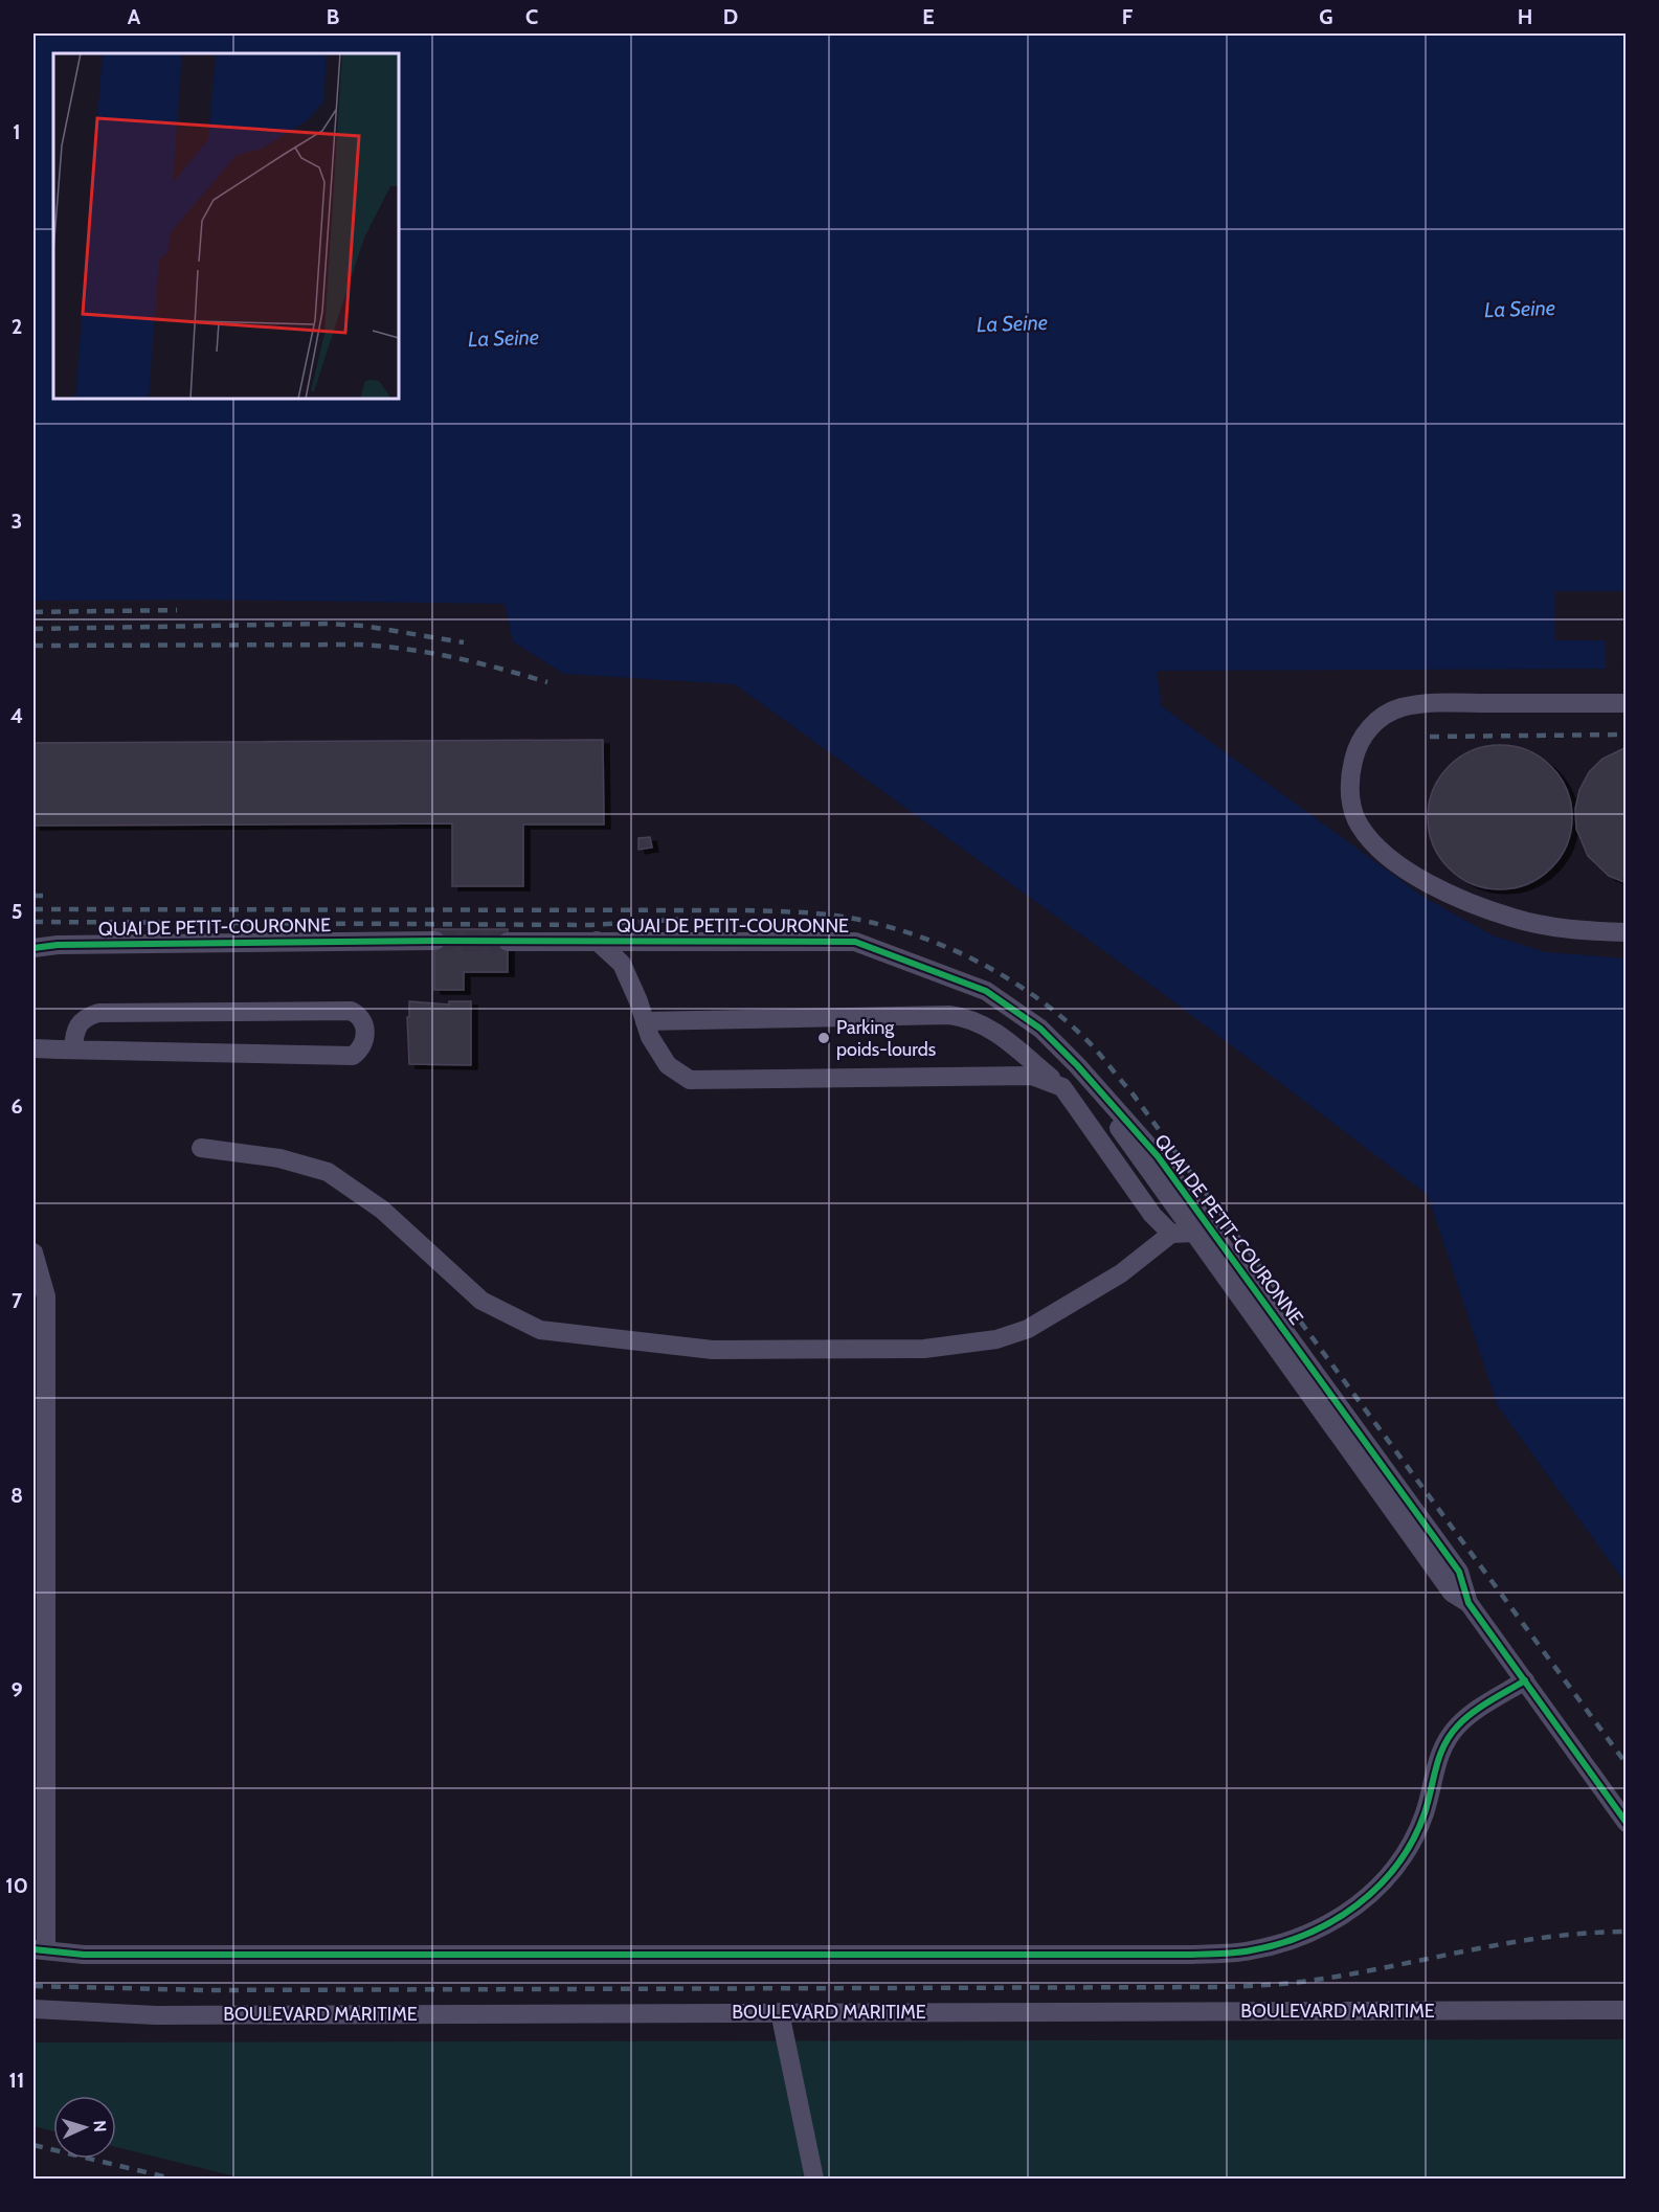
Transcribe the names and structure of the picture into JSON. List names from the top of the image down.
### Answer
{
  "streets": {
    "street": ["QUAI DE PETIT-COURONNE", "BOULEVARD MARITIME"]
  },
  "water": ["La Seine"],
  "places": ["Parking poids-lourds"],
  "north": "right",
  "grid": {
    "columns": [
      "A",
      "B",
      "C",
      "D",
      "E",
      "F",
      "G",
      "H"
    ],
    "rows": [
      "1",
      "2",
      "3",
      "4",
      "5",
      "6",
      "7",
      "8",
      "9",
      "10",
      "11"
    ]
  }
}
